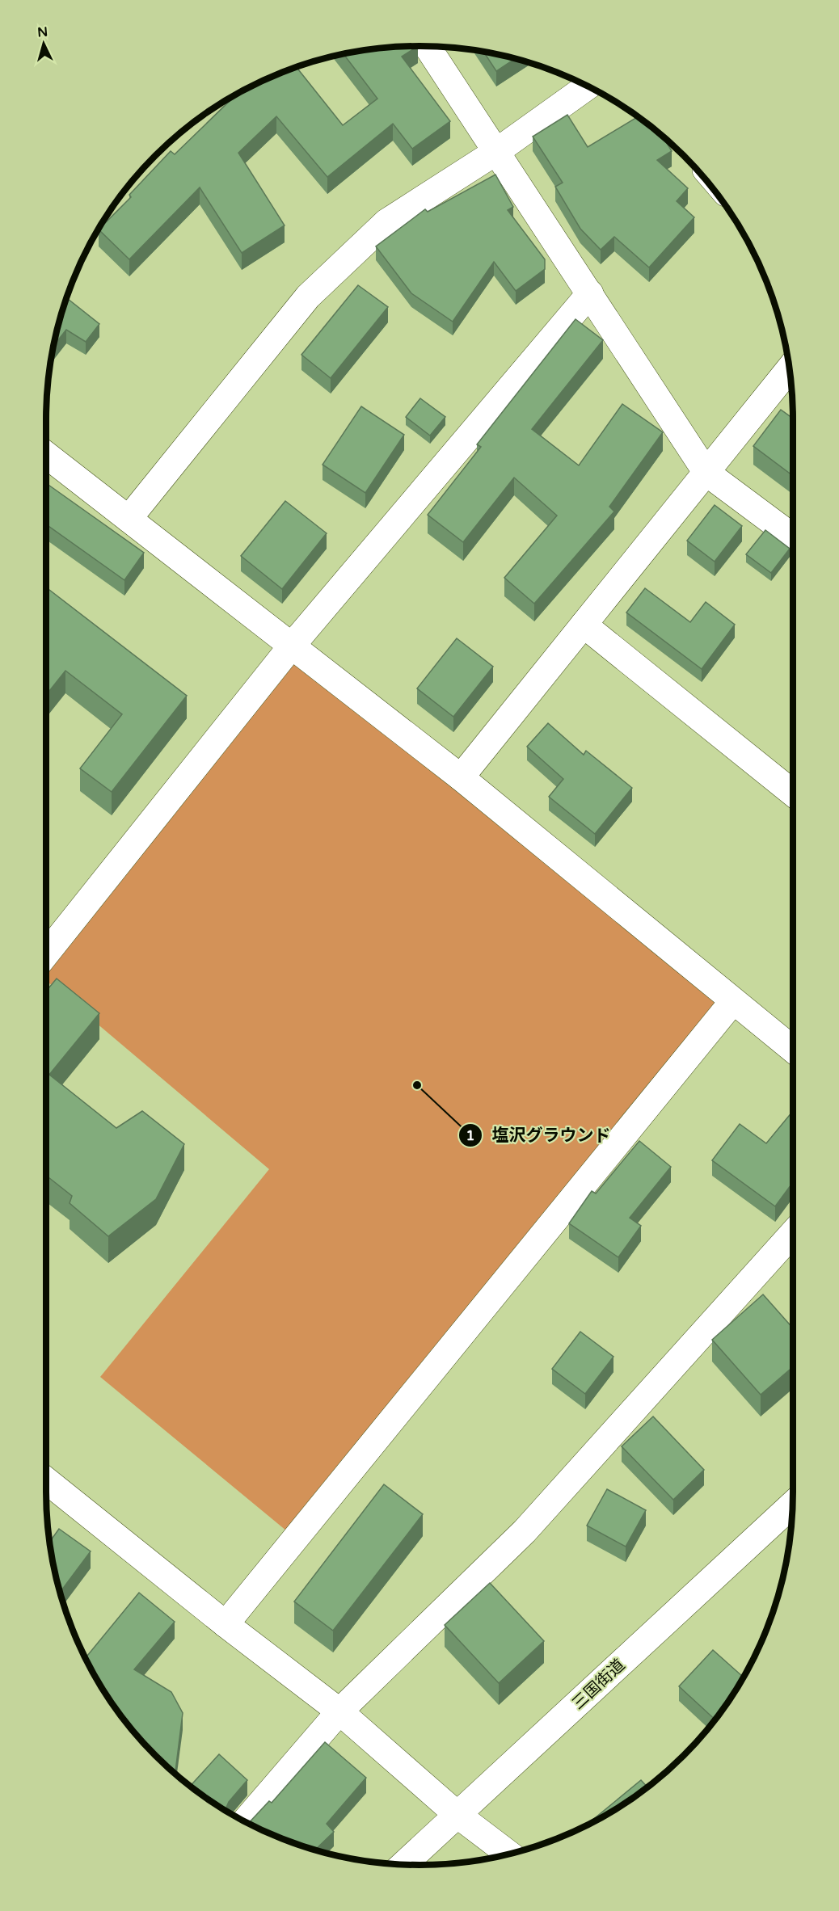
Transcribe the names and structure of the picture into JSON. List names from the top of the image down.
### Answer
{
  "streets": {
    "main road": ["三国街道"]
  },
  "places": ["塩沢グラウンド"],
  "north": "top"
}
